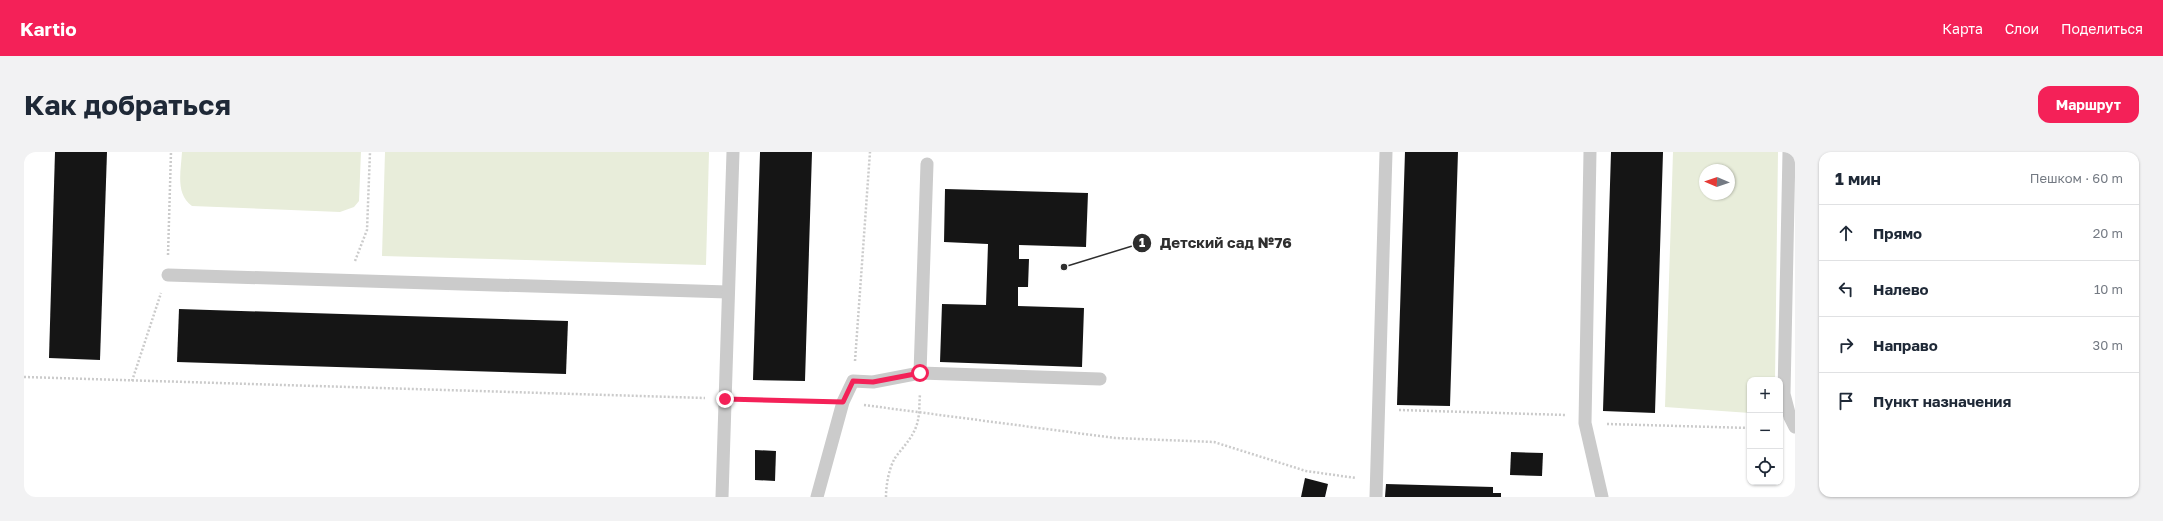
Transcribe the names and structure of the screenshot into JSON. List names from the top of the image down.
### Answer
{
  "places": ["Детский сад №76"],
  "north": "left",
  "page": {
    "header": "Kartio",
    "nav": ["Карта", "Слои", "Поделиться"],
    "buttons": "Маршрут",
    "title": "Как добраться",
    "heading": ["1 мин", "Пешком · 60 m"],
    "list": [
      ["Прямо", "20 m"],
      ["Налево", "10 m"],
      ["Направо", "30 m"],
      "Пункт назначения"
    ],
    "map_buttons": ["+", "−"]
  }
}
